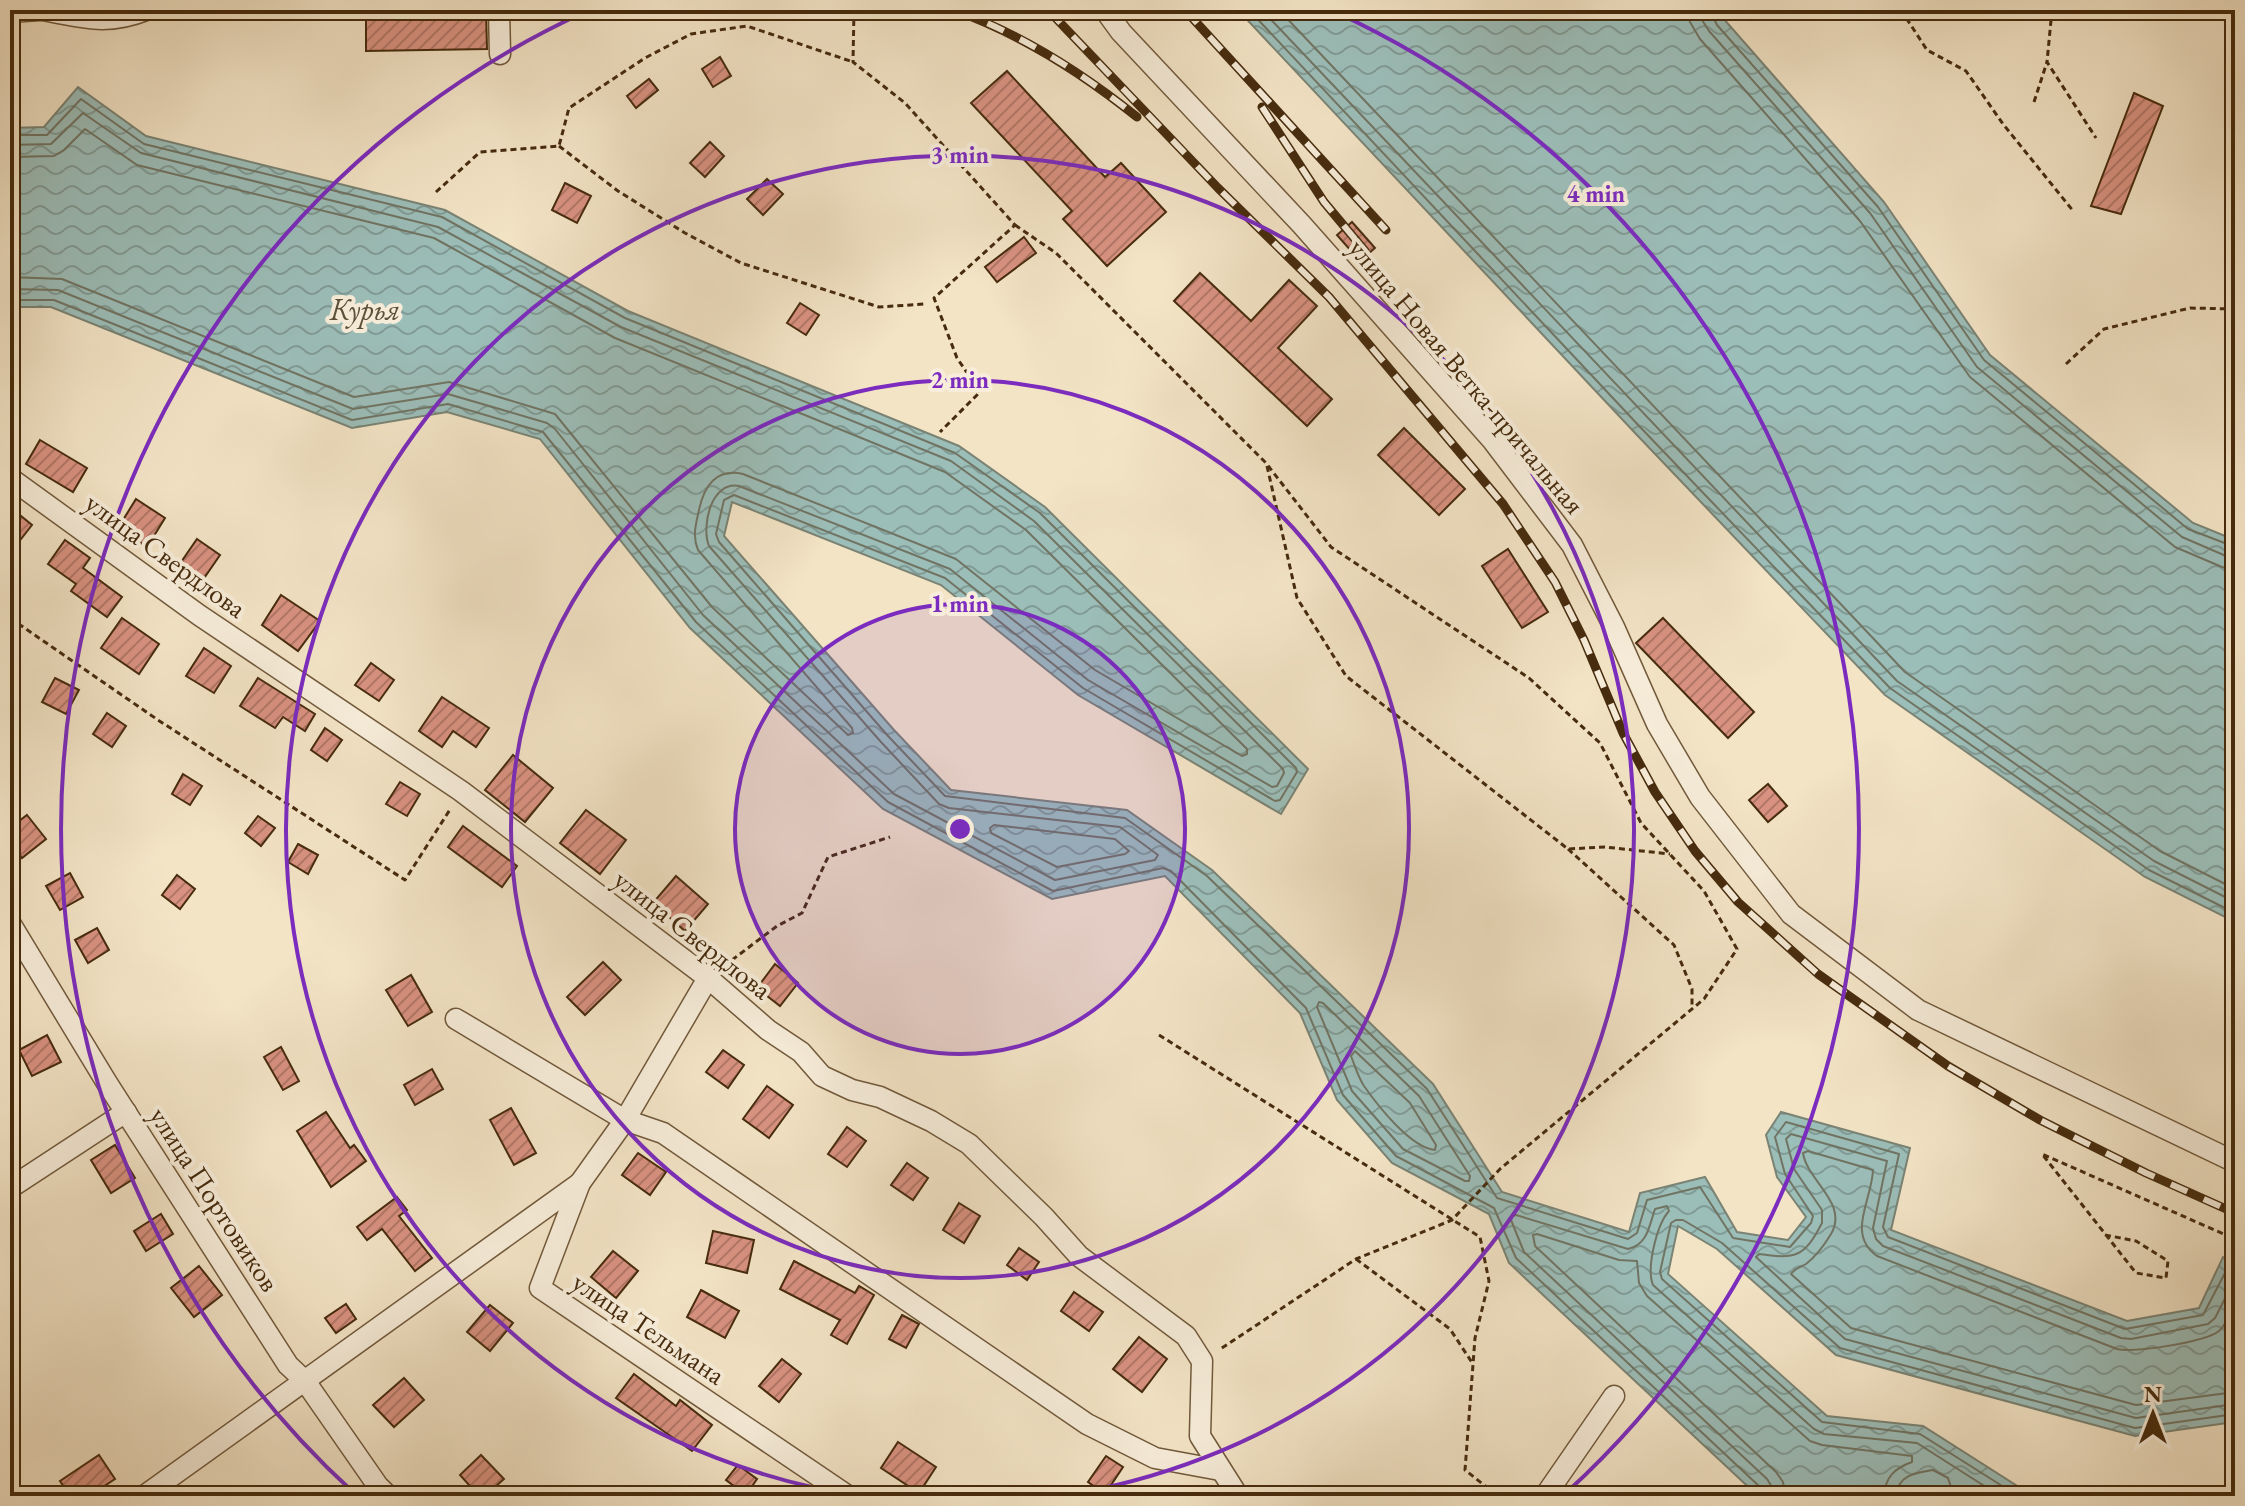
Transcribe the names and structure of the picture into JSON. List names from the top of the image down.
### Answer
{
  "streets": {
    "street": [
      "улица Новая Ветка-причальная",
      "улица Свердлова",
      "улица Портовиков",
      "улица Тельмана"
    ]
  },
  "crossings": [
    ["улица Свердлова", "улица Тельмана"]
  ],
  "water": ["Курья"],
  "north": "top",
  "rings": [
    "3 min",
    "4 min",
    "2 min",
    "1 min"
  ]
}
